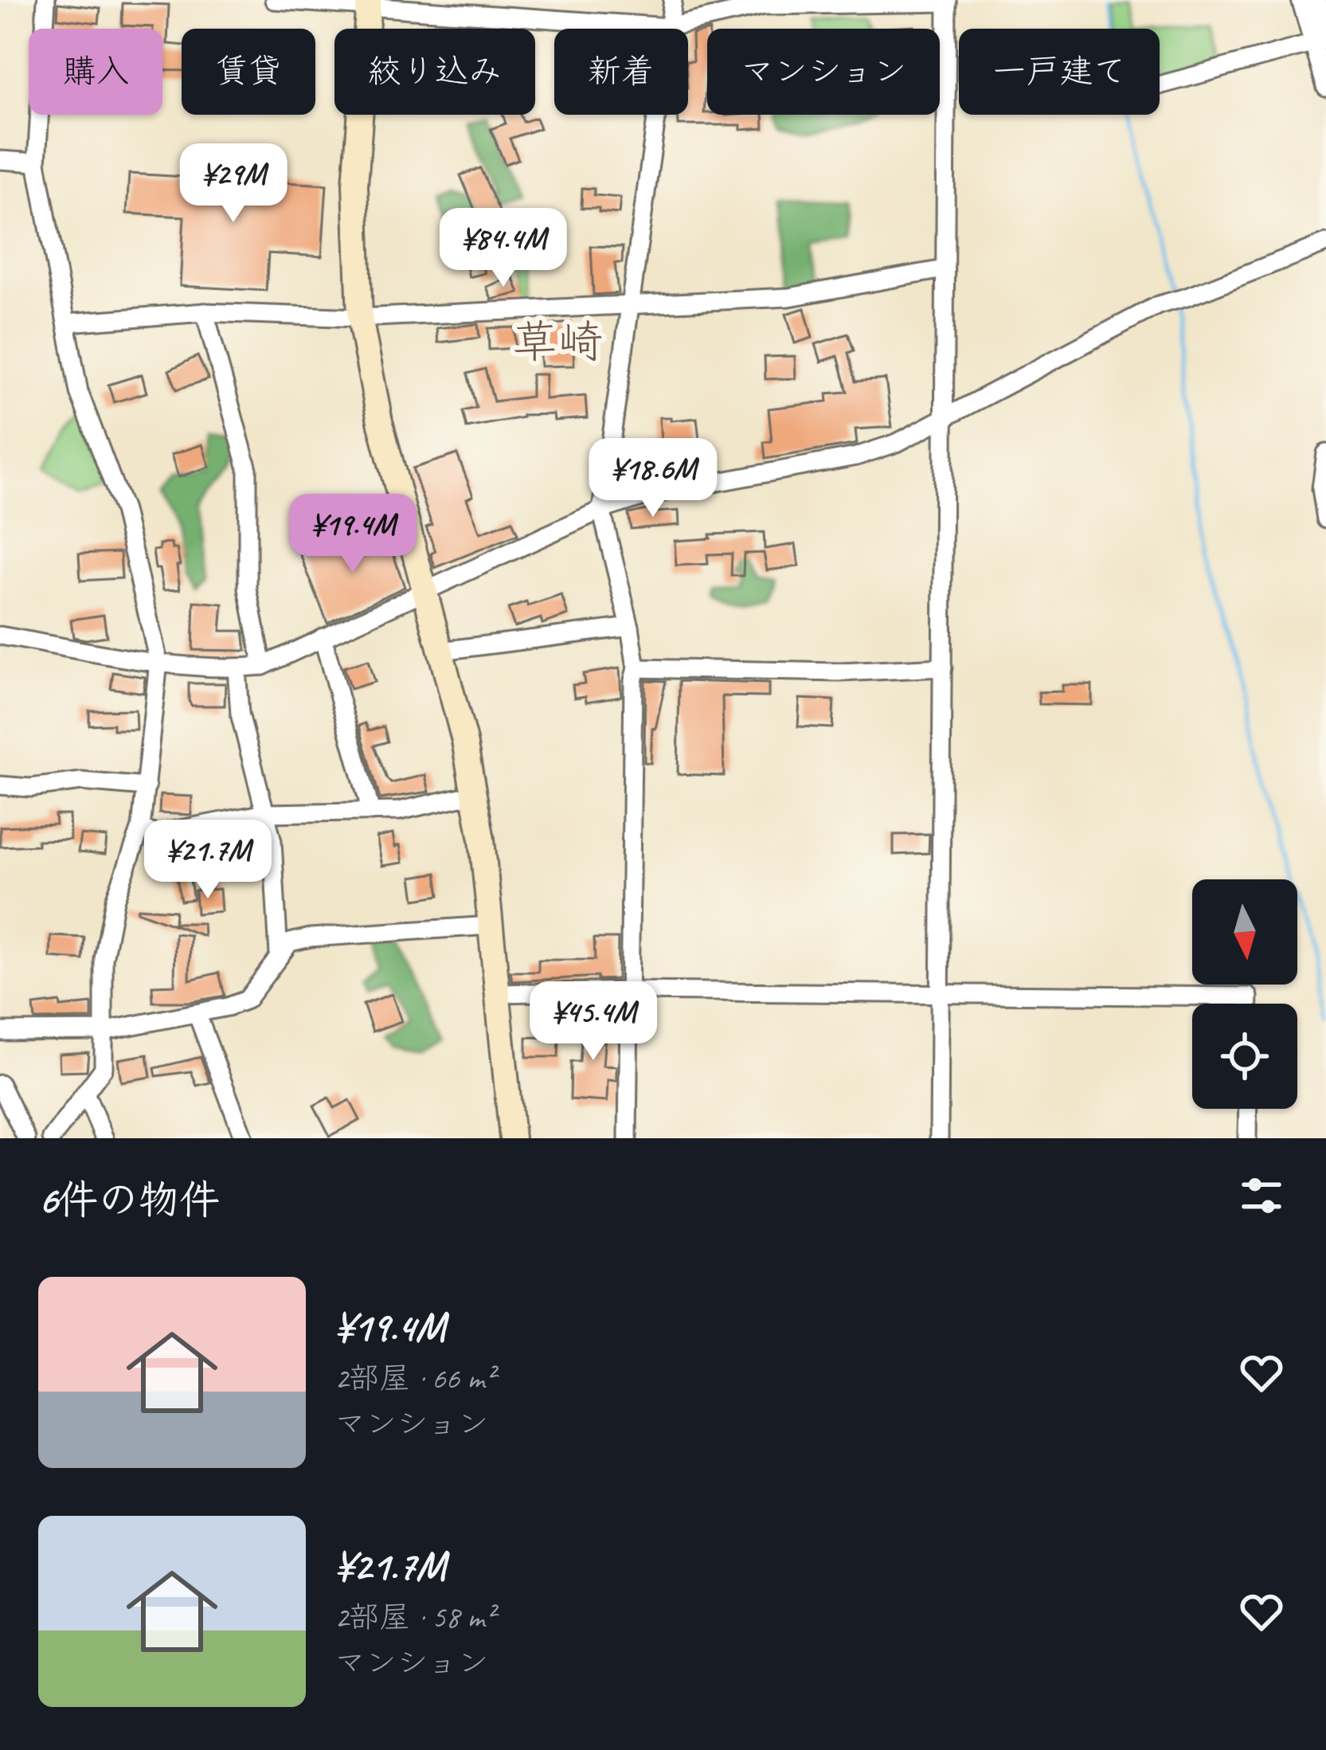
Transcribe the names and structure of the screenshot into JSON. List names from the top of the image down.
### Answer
{
  "districts": ["草崎"],
  "north": "bottom",
  "page": {
    "chip": [
      "購入",
      "賃貸",
      "絞り込み",
      "新着",
      "マンション",
      "一戸建て"
    ],
    "price": [
      "¥29M",
      "¥84.4M",
      "¥18.6M",
      "¥19.4M",
      "¥21.7M",
      "¥45.4M"
    ],
    "heading": "6件の物件",
    "list": [
      {
        "name": "¥19.4M",
        "note": "2部屋 · 66 m² · マンション"
      },
      {
        "name": "¥21.7M",
        "note": "2部屋 · 58 m² · マンション"
      }
    ]
  }
}
